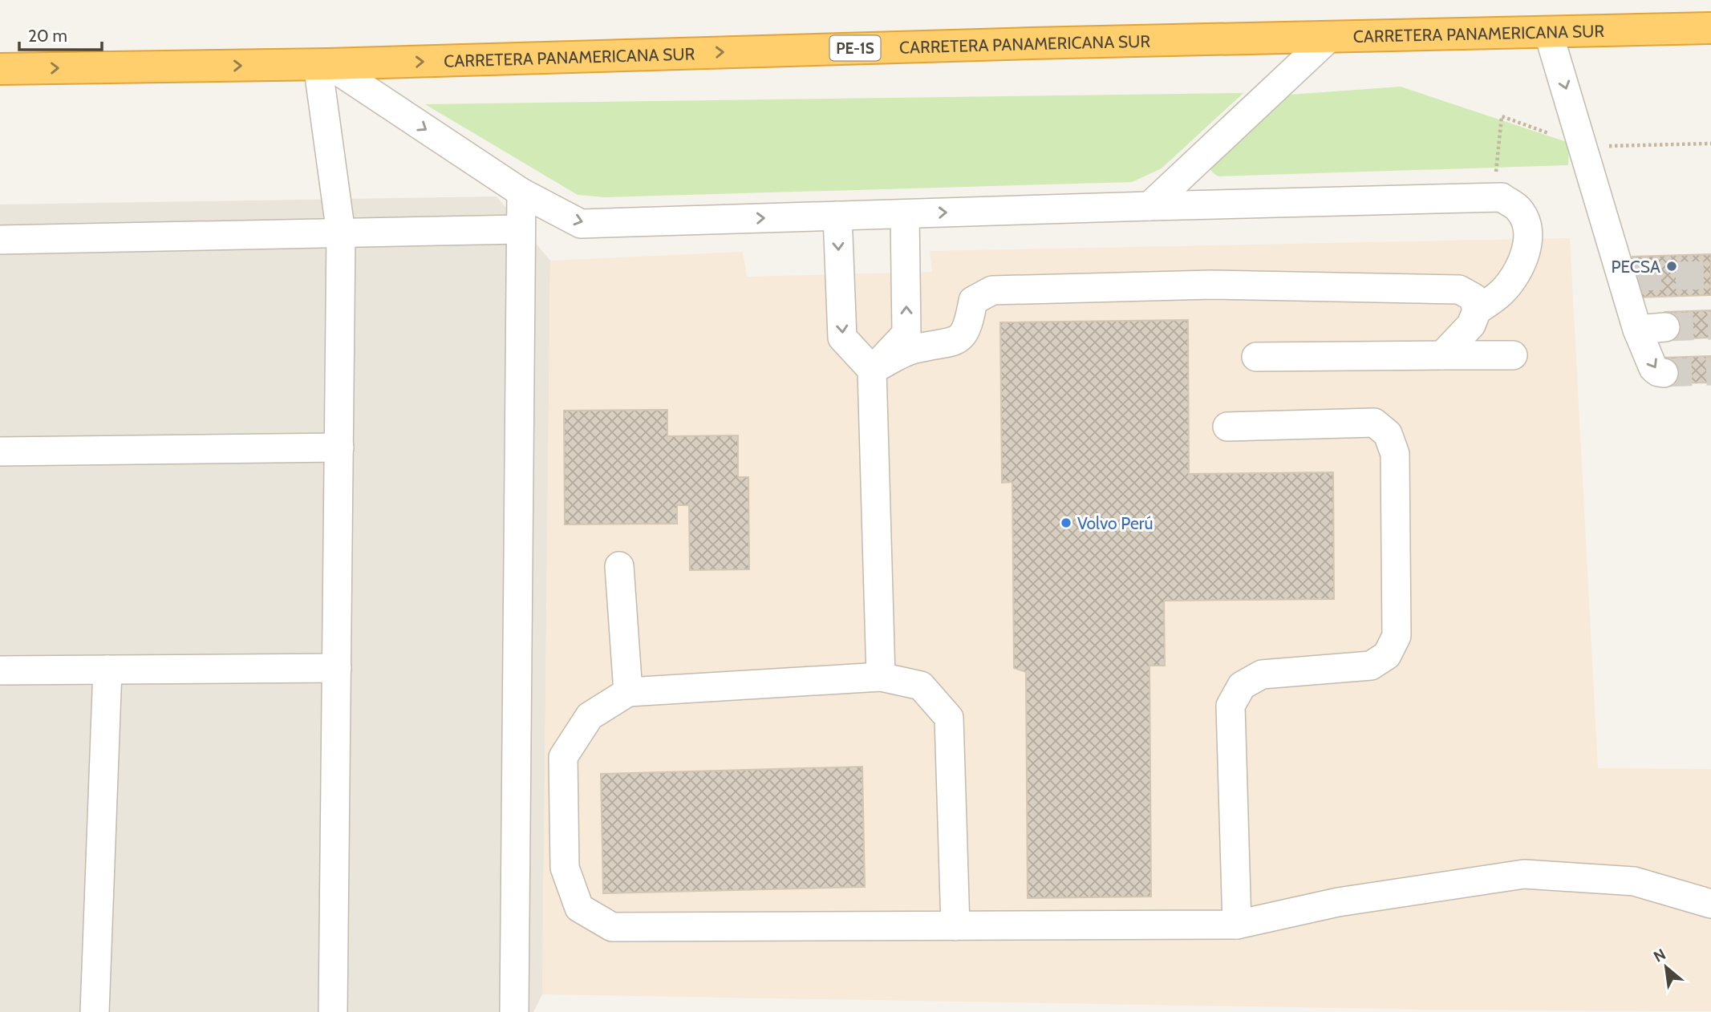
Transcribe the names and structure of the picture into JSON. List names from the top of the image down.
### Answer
{
  "streets": {
    "highway": ["CARRETERA PANAMERICANA SUR", "PE-1S"]
  },
  "one_way": ["CARRETERA PANAMERICANA SUR"],
  "places": ["PECSA", "Volvo Perú"],
  "scale_bar": "20 m",
  "north": "top left"
}
